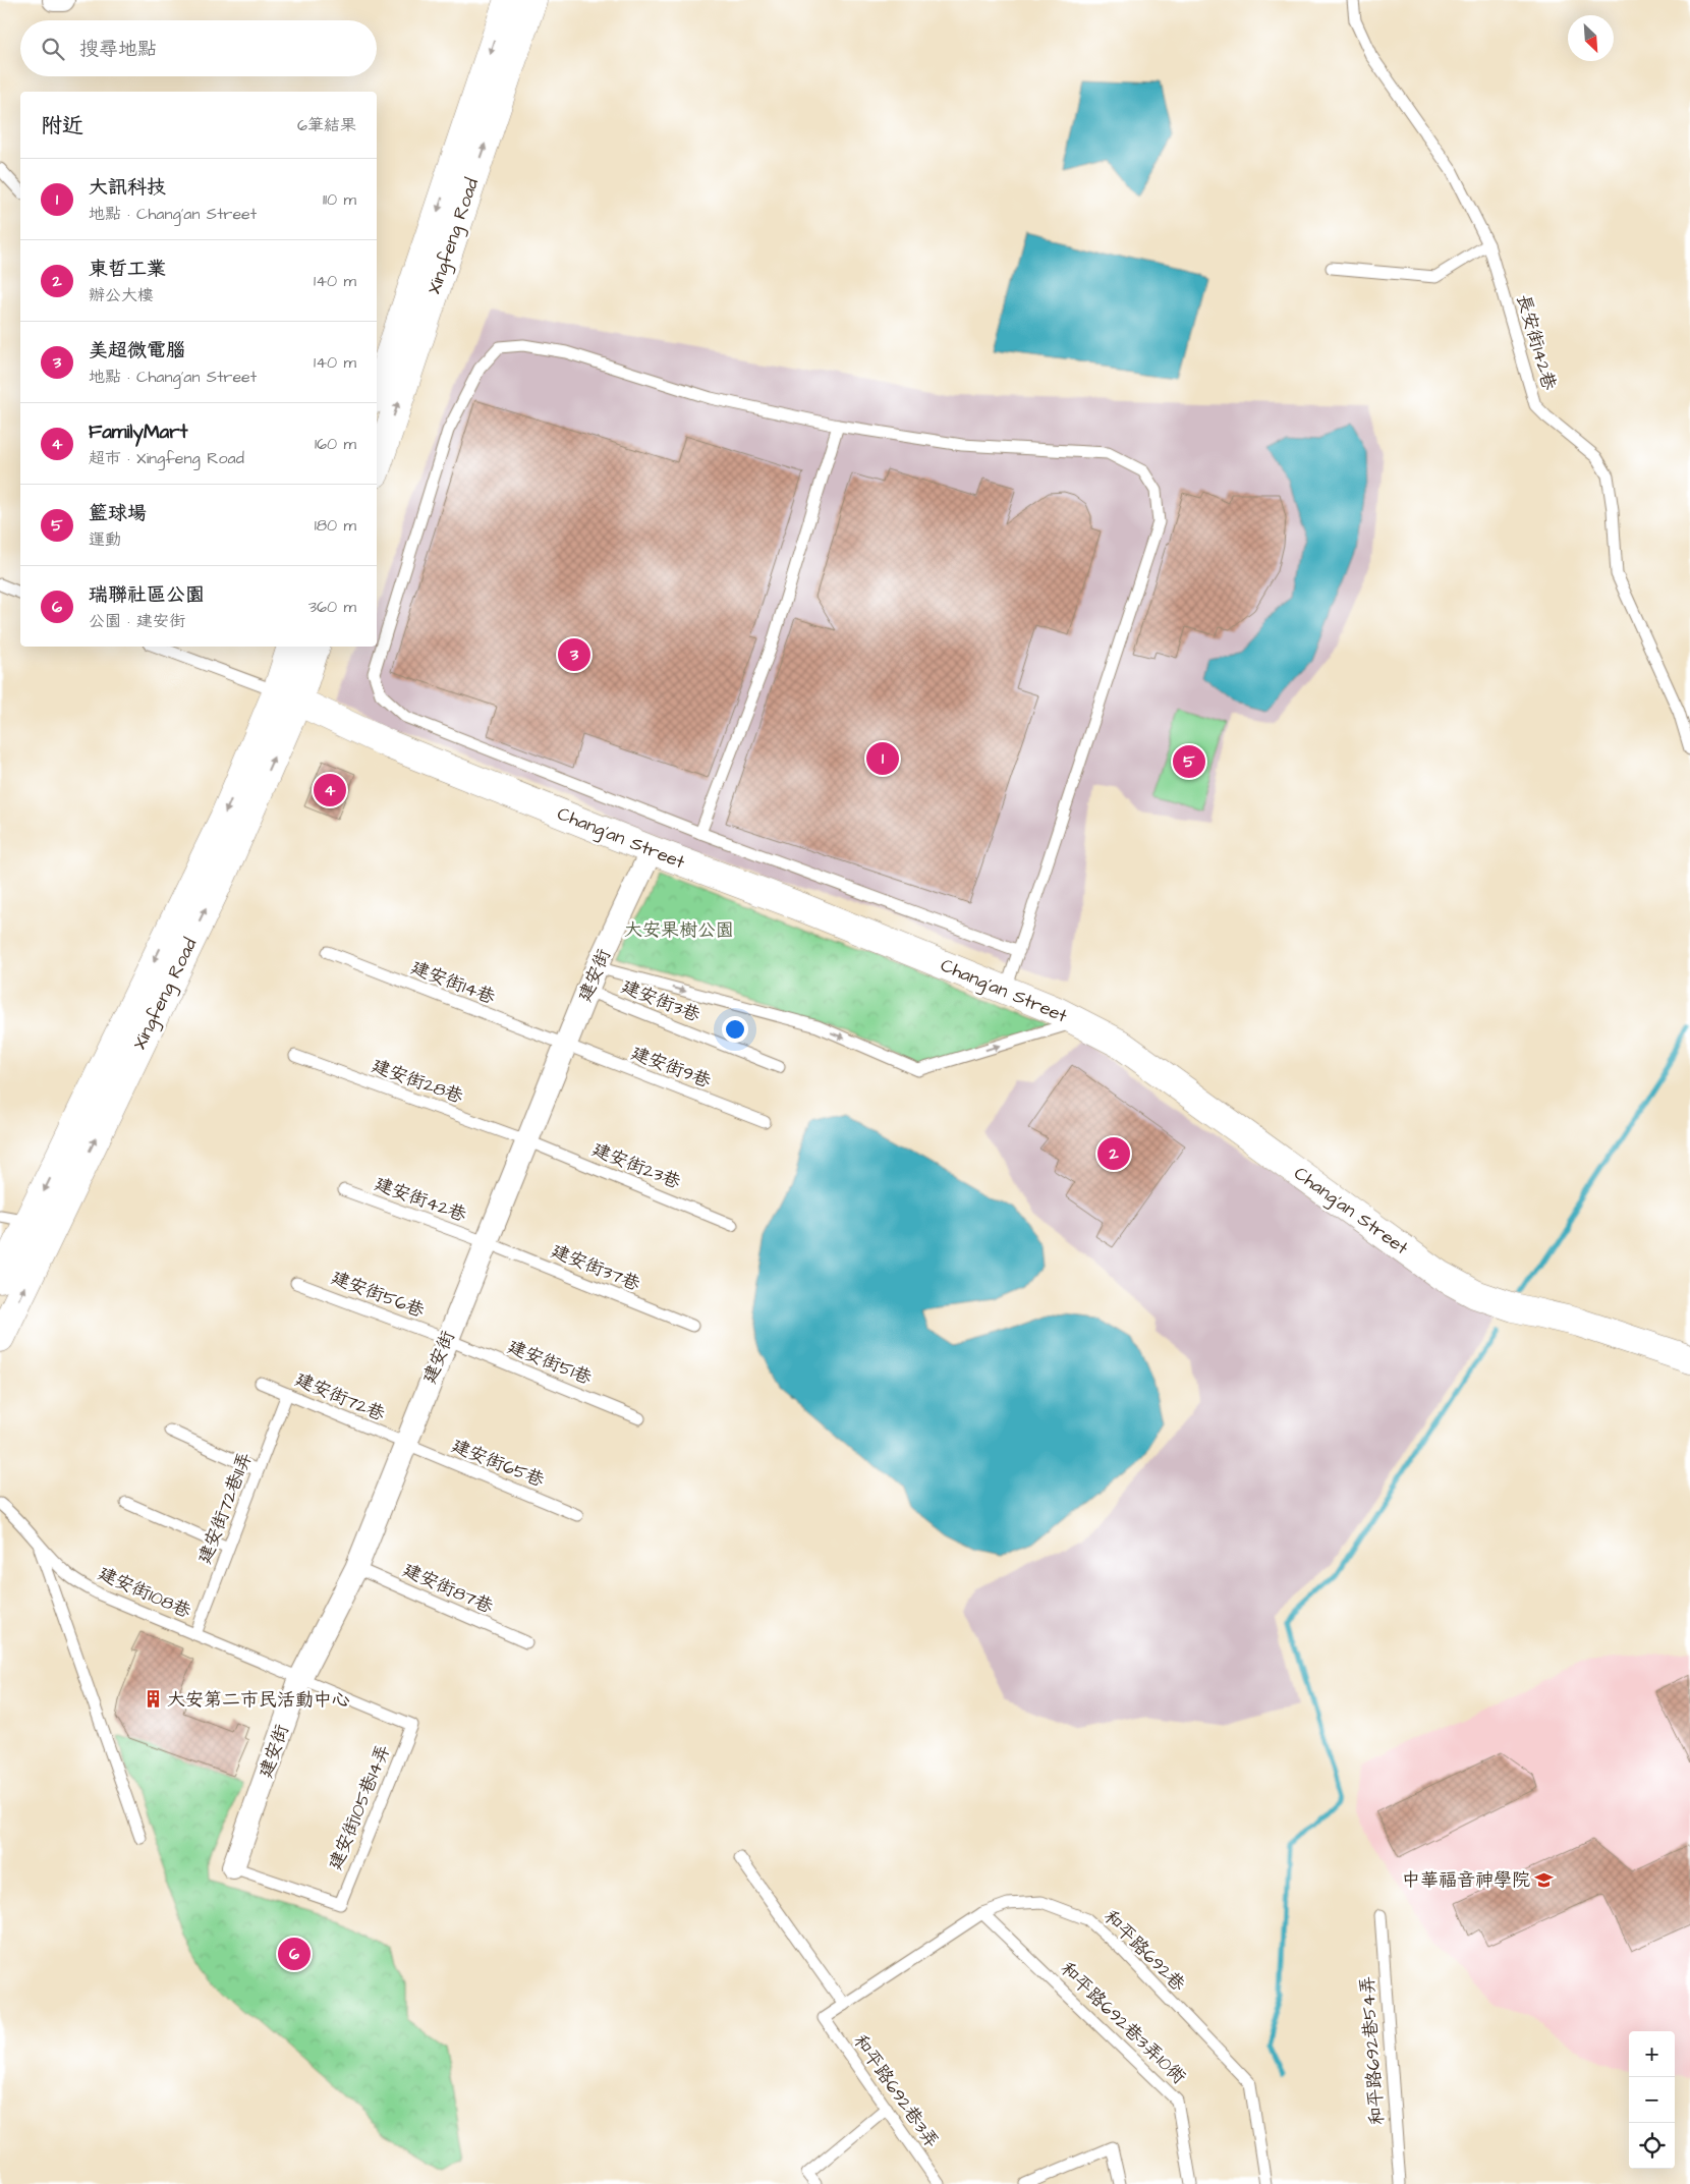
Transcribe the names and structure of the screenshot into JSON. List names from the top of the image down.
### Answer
{
  "streets": {
    "main road": ["Xingfeng Road", "Chang'an Street"],
    "street": ["建安街"],
    "lane": [
      "長安街142巷",
      "建安街14巷",
      "建安街3巷",
      "建安街9巷",
      "建安街28巷",
      "建安街23巷",
      "建安街42巷",
      "建安街37巷",
      "建安街56巷",
      "建安街51巷",
      "建安街72巷",
      "建安街65巷",
      "建安街72巷11弄",
      "建安街87巷",
      "建安街108巷",
      "建安街105巷14弄",
      "和平路692巷",
      "和平路692巷3弄10衖",
      "和平路692巷54弄",
      "和平路692巷3弄"
    ]
  },
  "crossings": [
    ["Xingfeng Road", "Chang'an Street"],
    ["Chang'an Street", "建安街"],
    ["建安街", "建安街14巷"],
    ["建安街", "建安街3巷"],
    ["建安街", "建安街9巷"],
    ["建安街", "建安街28巷"],
    ["建安街", "建安街23巷"],
    ["建安街", "建安街42巷"],
    ["建安街", "建安街37巷"],
    ["建安街", "建安街56巷"],
    ["建安街", "建安街51巷"],
    ["建安街", "建安街72巷"],
    ["建安街", "建安街65巷"],
    ["建安街", "建安街87巷"],
    ["建安街", "建安街108巷"],
    ["建安街", "建安街105巷14弄"],
    ["建安街14巷", "建安街9巷"],
    ["建安街28巷", "建安街23巷"],
    ["建安街42巷", "建安街37巷"],
    ["建安街56巷", "建安街51巷"],
    ["建安街72巷", "建安街65巷"],
    ["建安街72巷", "建安街72巷11弄"],
    ["建安街72巷11弄", "建安街108巷"],
    ["建安街108巷", "建安街105巷14弄"],
    ["和平路692巷", "和平路692巷3弄10衖"],
    ["和平路692巷", "和平路692巷3弄"]
  ],
  "parks": ["大安果樹公園"],
  "places": {
    "building": ["大安第二市民活動中心"],
    "school or university": ["中華福音神學院"]
  },
  "north": "bottom right",
  "page": {
    "search": "搜尋地點",
    "heading": ["附近", "6筆結果"],
    "list": [
      {
        "mark": "1",
        "name": "大訊科技",
        "note": "地點 · Chang'an Street",
        "value": "110 m"
      },
      {
        "mark": "2",
        "name": "東哲工業",
        "note": "辦公大樓",
        "value": "140 m"
      },
      {
        "mark": "3",
        "name": "美超微電腦",
        "note": "地點 · Chang'an Street",
        "value": "140 m"
      },
      {
        "mark": "4",
        "name": "FamilyMart",
        "note": "超市 · Xingfeng Road",
        "value": "160 m"
      },
      {
        "mark": "5",
        "name": "籃球場",
        "note": "運動",
        "value": "180 m"
      },
      {
        "mark": "6",
        "name": "瑞聯社區公園",
        "note": "公園 · 建安街",
        "value": "360 m"
      }
    ],
    "pins": [
      "3",
      "1",
      "5",
      "4",
      "2",
      "6"
    ],
    "map_buttons": ["+", "−"]
  }
}
